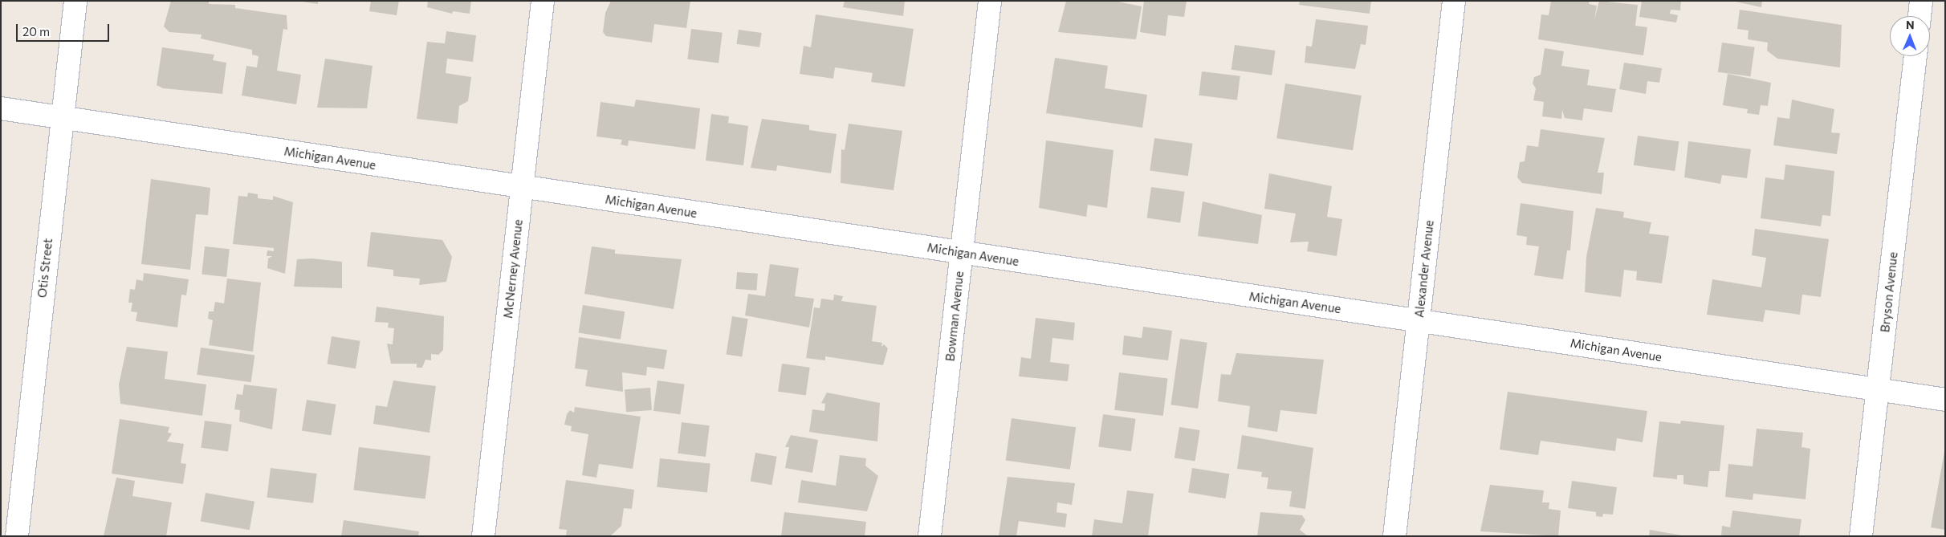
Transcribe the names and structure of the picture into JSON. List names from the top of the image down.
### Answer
{
  "streets": {
    "street": [
      "Michigan Avenue",
      "Otis Street",
      "McNerney Avenue",
      "Alexander Avenue",
      "Bryson Avenue",
      "Bowman Avenue"
    ]
  },
  "crossings": [
    ["Michigan Avenue", "Otis Street"],
    ["Michigan Avenue", "McNerney Avenue"],
    ["Michigan Avenue", "Alexander Avenue"],
    ["Michigan Avenue", "Bryson Avenue"],
    ["Michigan Avenue", "Bowman Avenue"]
  ],
  "scale_bar": "20 m",
  "north": "top"
}
